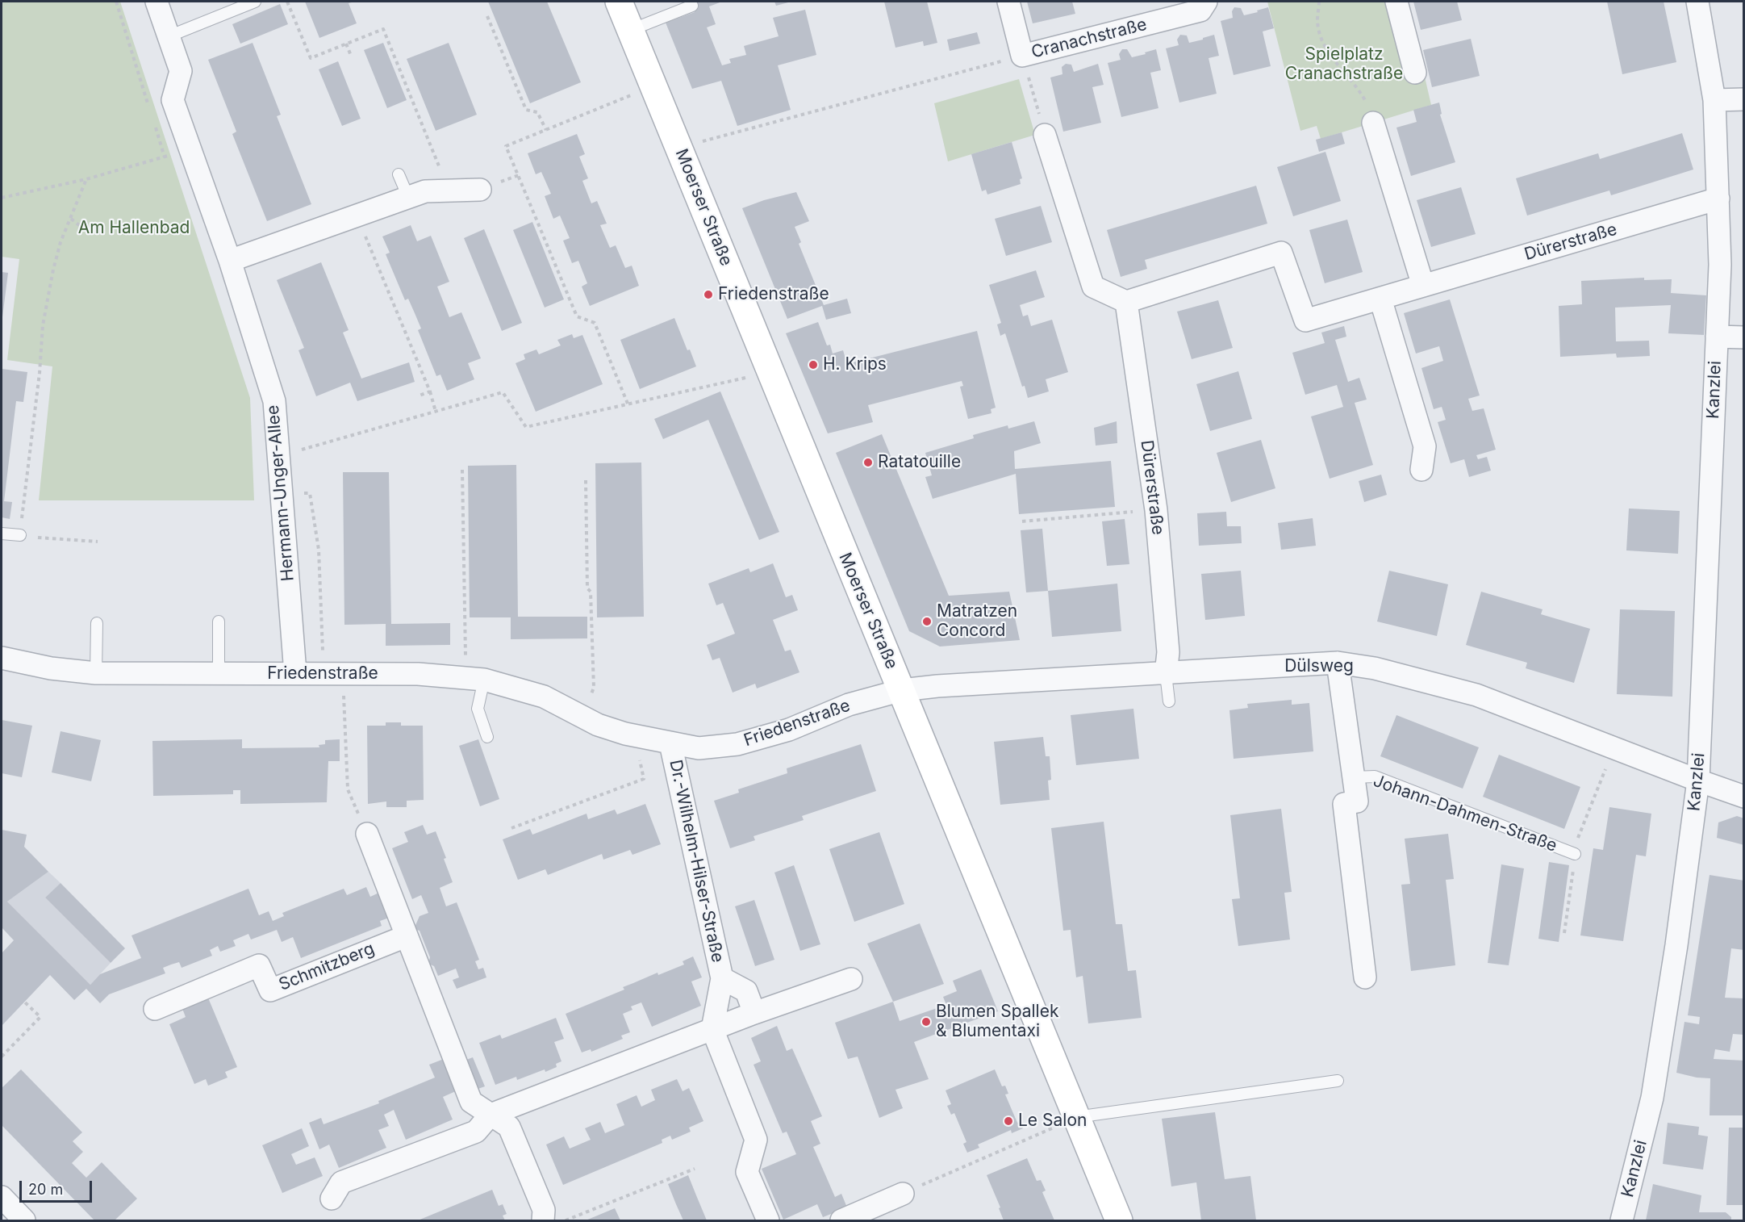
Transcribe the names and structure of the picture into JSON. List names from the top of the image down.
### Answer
{
  "streets": {
    "main road": ["Moerser Straße"],
    "street": [
      "Cranachstraße",
      "Dürerstraße",
      "Kanzlei",
      "Hermann-Unger-Allee",
      "Dülsweg",
      "Friedenstraße",
      "Johann-Dahmen-Straße",
      "Dr.-Wilhelm-Hilser-Straße",
      "Schmitzberg"
    ]
  },
  "crossings": [
    ["Moerser Straße", "Dülsweg"],
    ["Moerser Straße", "Friedenstraße"],
    ["Dürerstraße", "Kanzlei"],
    ["Dürerstraße", "Dülsweg"],
    ["Kanzlei", "Dülsweg"],
    ["Hermann-Unger-Allee", "Friedenstraße"],
    ["Dülsweg", "Friedenstraße"],
    ["Dülsweg", "Johann-Dahmen-Straße"],
    ["Friedenstraße", "Dr.-Wilhelm-Hilser-Straße"]
  ],
  "parks": ["Spielplatz Cranachstraße", "Am Hallenbad"],
  "places": [
    "Friedenstraße",
    "H. Krips",
    "Ratatouille",
    "Matratzen Concord",
    "Blumen Spallek & Blumentaxi",
    "Le Salon"
  ],
  "scale_bar": "20 m"
}
